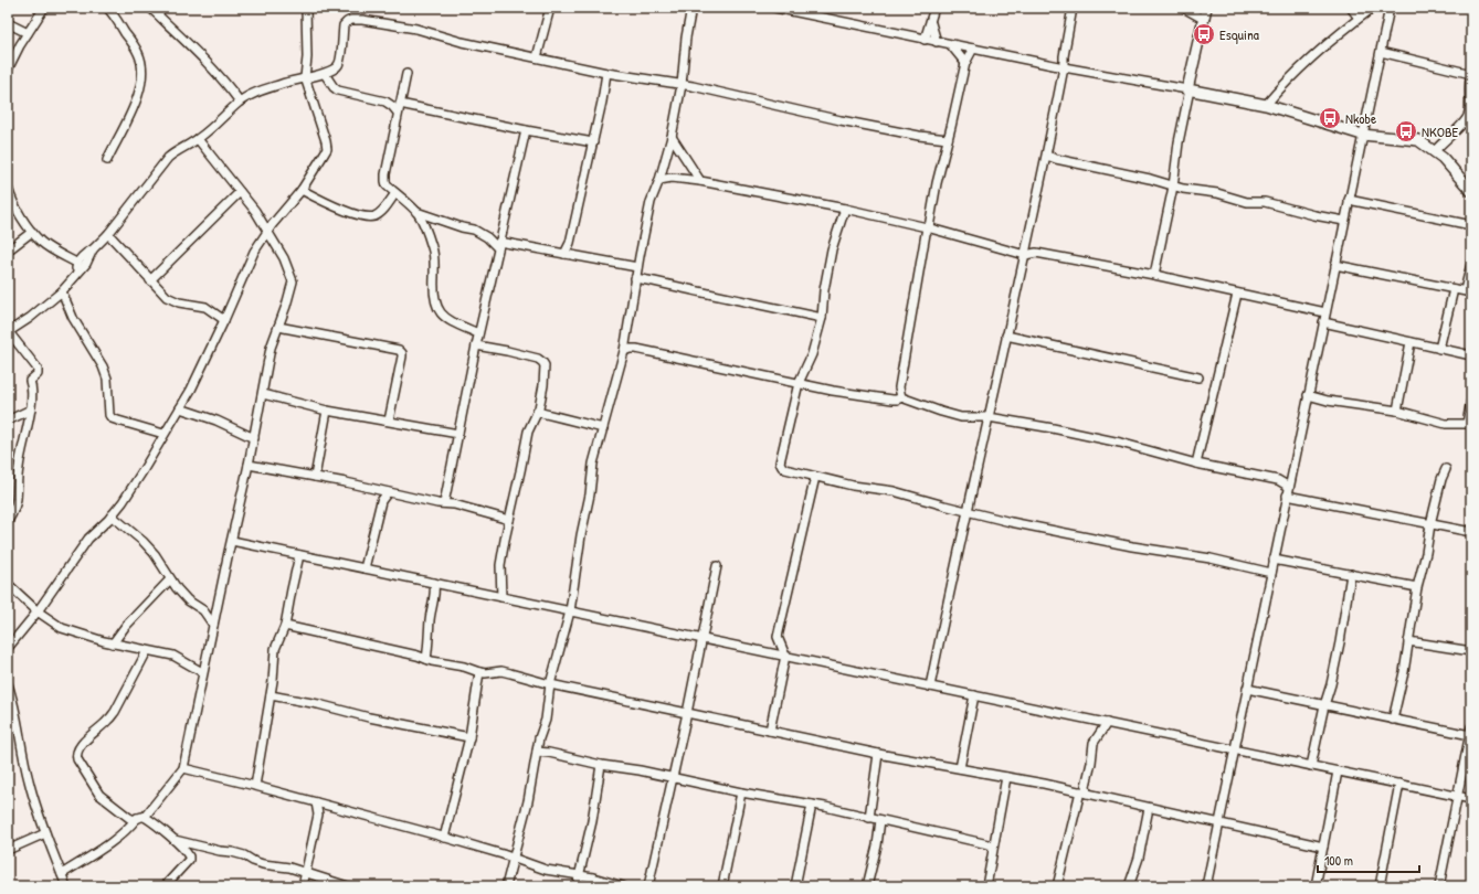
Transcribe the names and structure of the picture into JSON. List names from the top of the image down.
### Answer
{
  "places": {
    "bus stop": ["Esquina", "Nkobe", "NKOBE"]
  },
  "scale_bar": "100 m"
}
